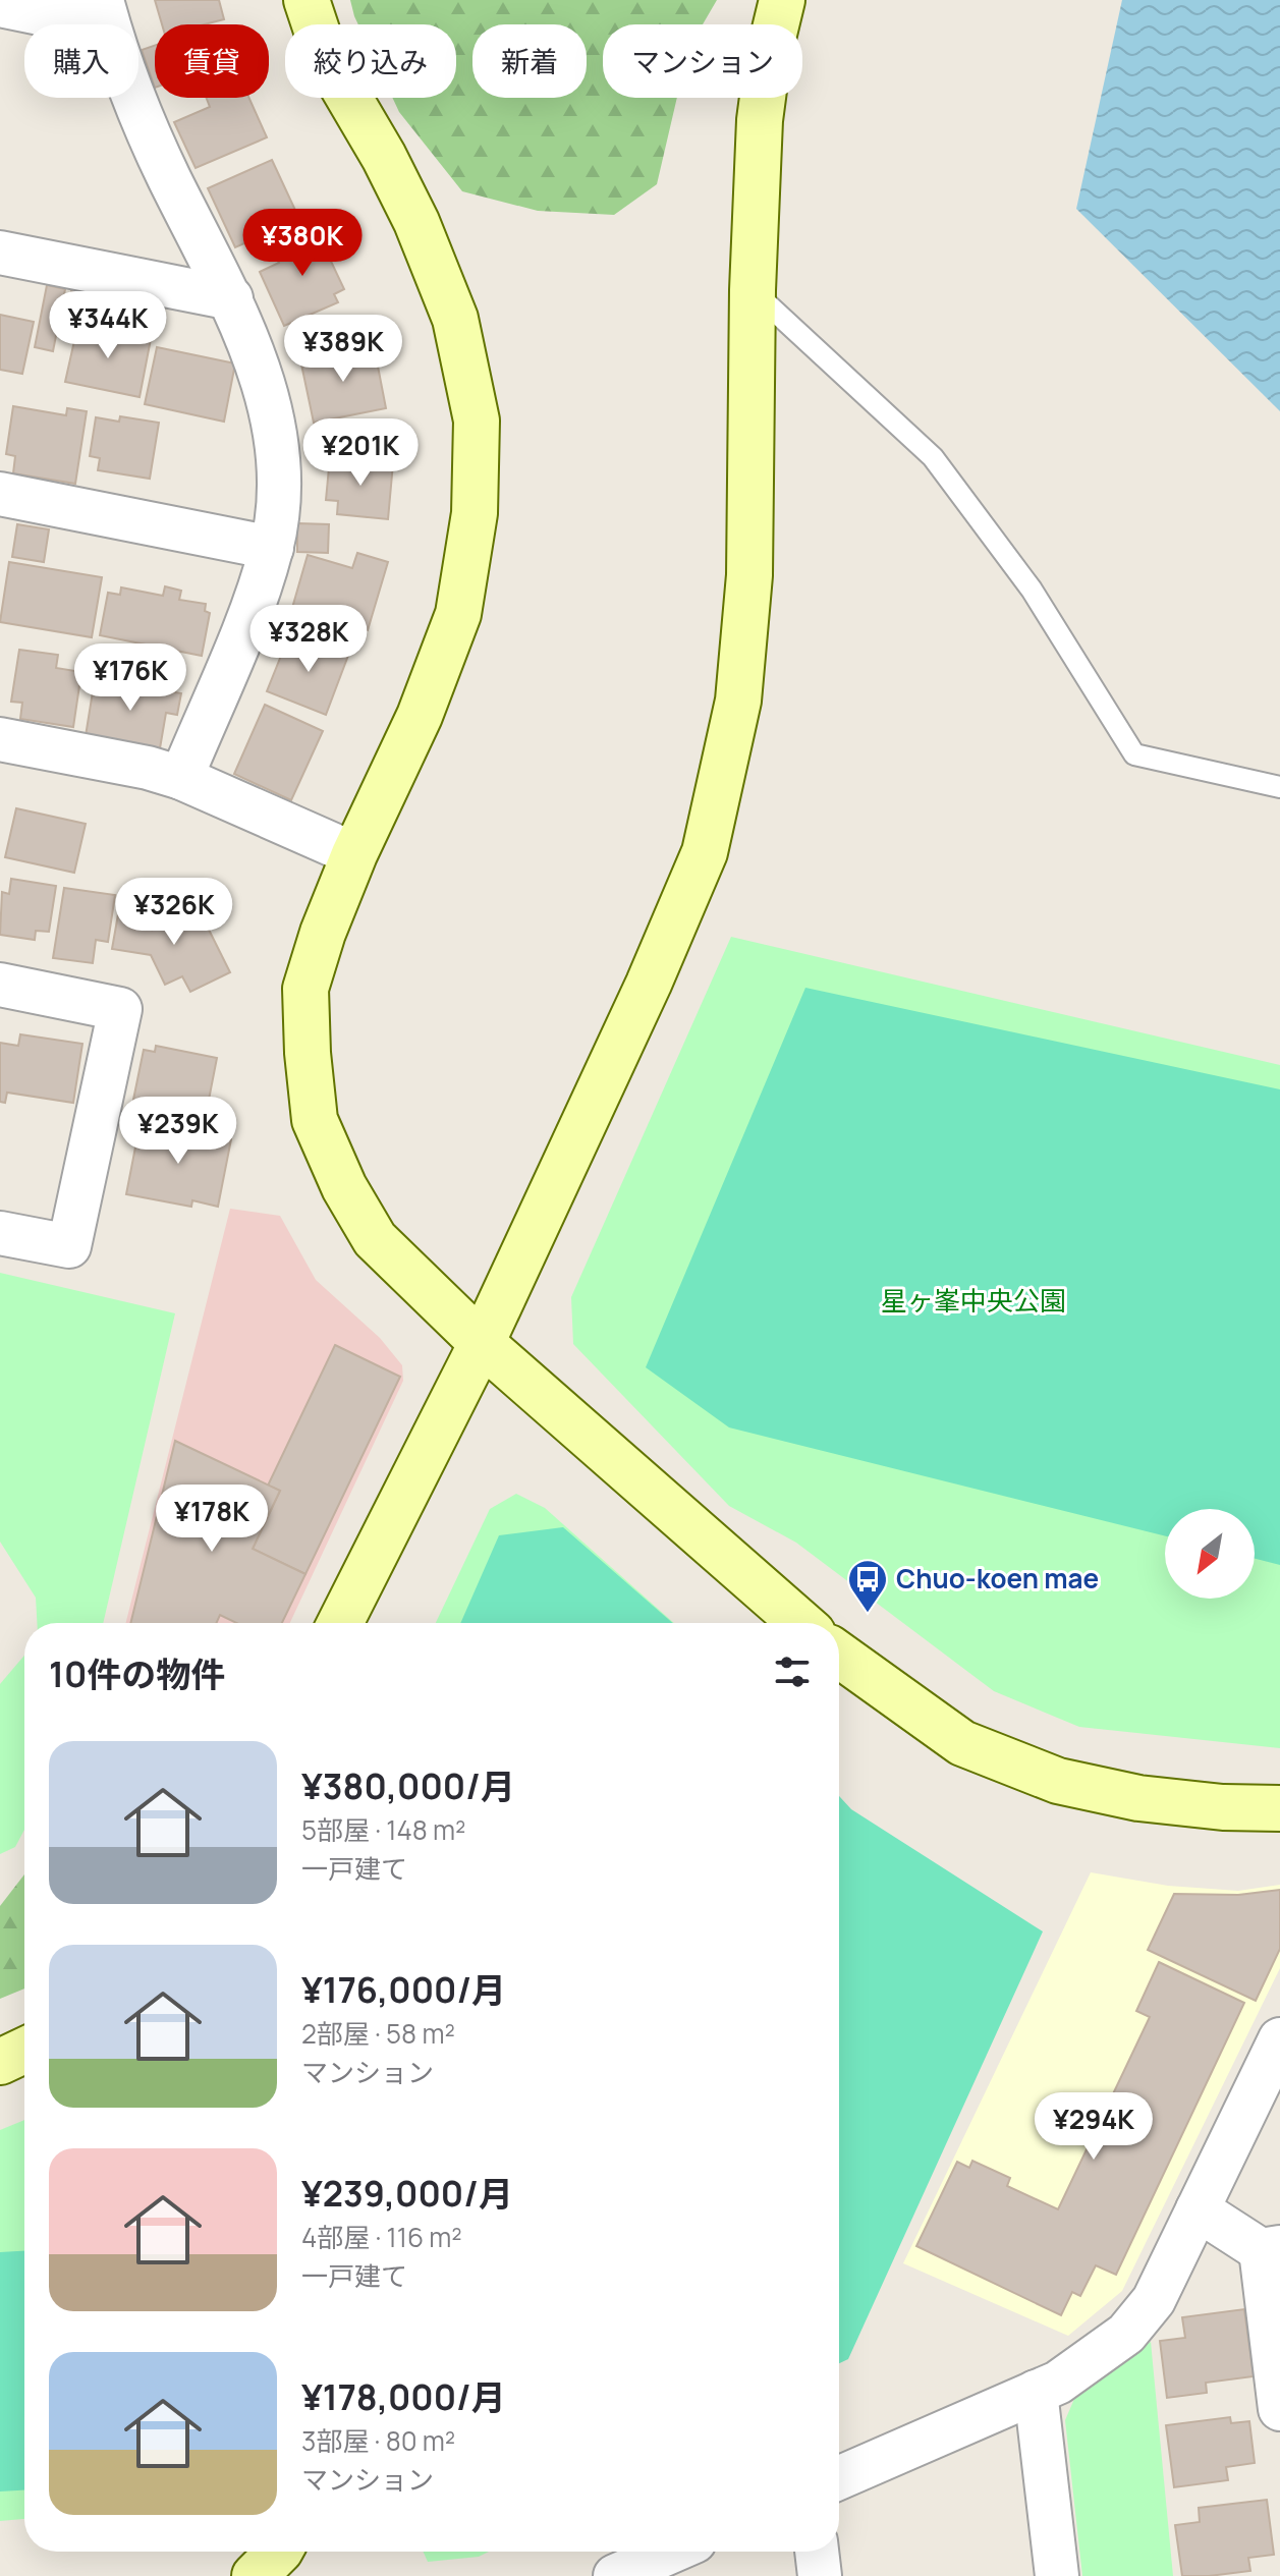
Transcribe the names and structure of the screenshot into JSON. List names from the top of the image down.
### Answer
{
  "parks": ["星ヶ峯中央公園"],
  "places": {
    "bus stop": ["Chuo-koen mae"]
  },
  "north": "bottom left",
  "page": {
    "chip": [
      "購入",
      "賃貸",
      "絞り込み",
      "新着",
      "マンション"
    ],
    "price": [
      "¥380K",
      "¥344K",
      "¥389K",
      "¥201K",
      "¥328K",
      "¥176K",
      "¥326K",
      "¥239K",
      "¥178K",
      "¥294K"
    ],
    "heading": "10件の物件",
    "list": [
      {
        "name": "¥380,000/月",
        "note": "5部屋 · 148 m² · 一戸建て"
      },
      {
        "name": "¥176,000/月",
        "note": "2部屋 · 58 m² · マンション"
      },
      {
        "name": "¥239,000/月",
        "note": "4部屋 · 116 m² · 一戸建て"
      },
      {
        "name": "¥178,000/月",
        "note": "3部屋 · 80 m² · マンション"
      }
    ]
  }
}
